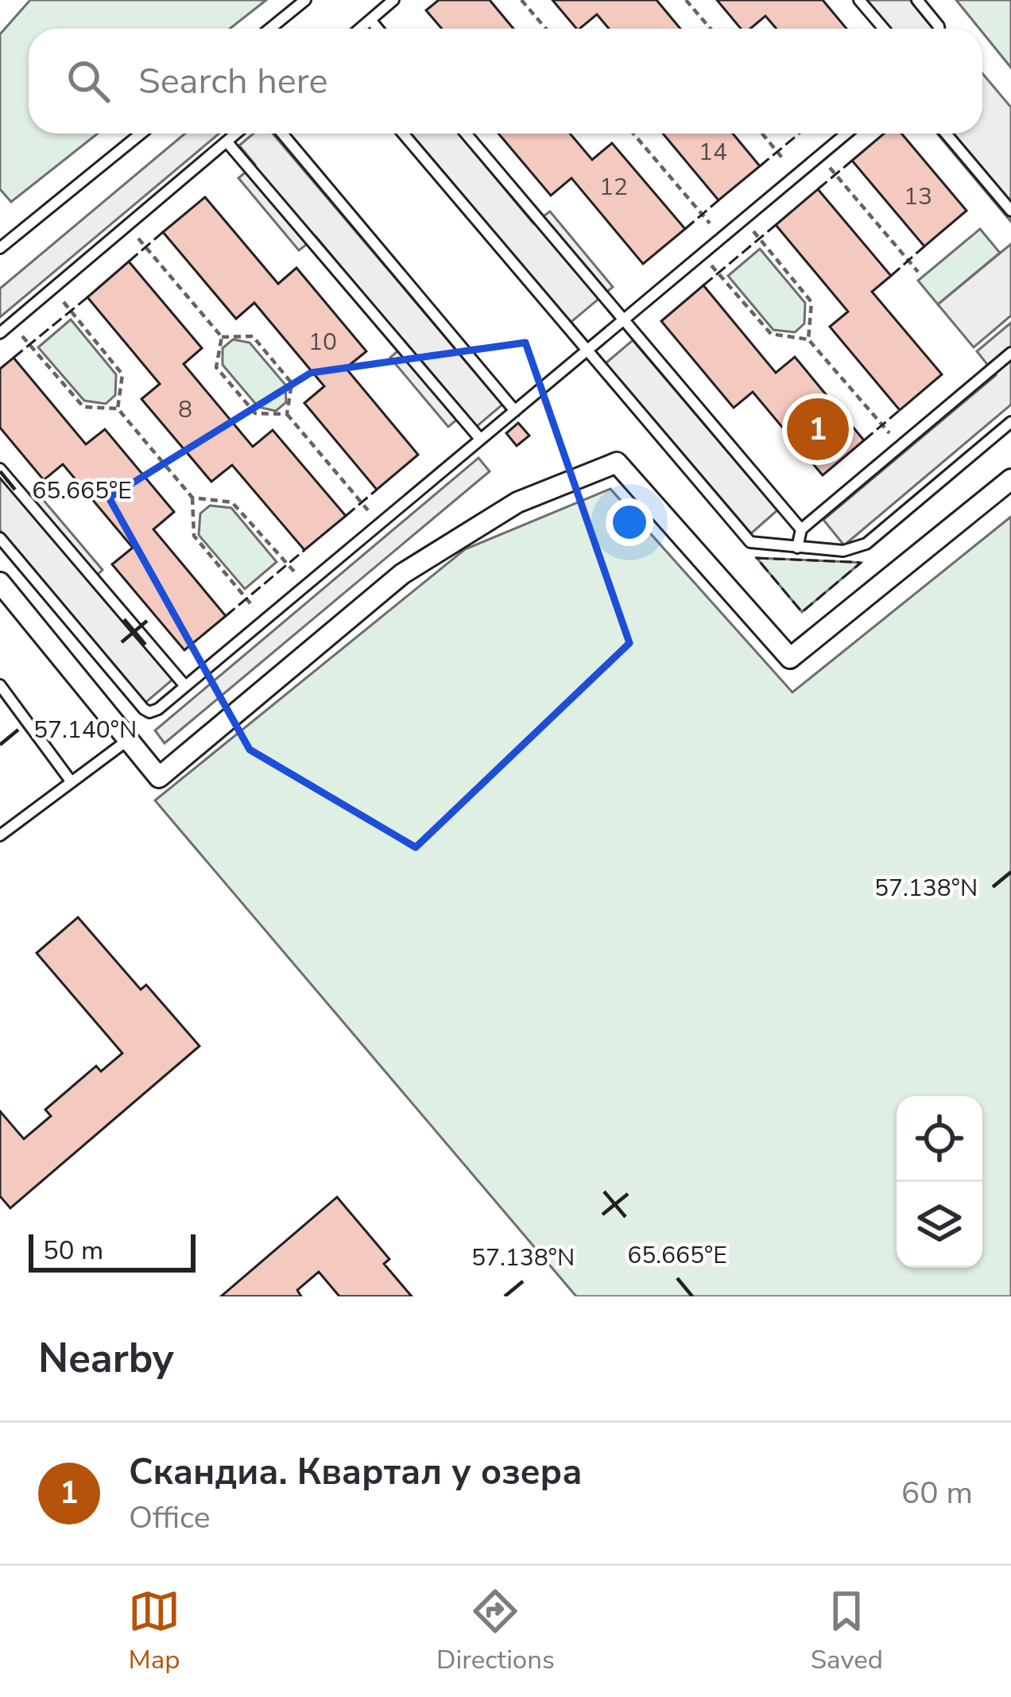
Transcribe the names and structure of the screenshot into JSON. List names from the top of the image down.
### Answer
{
  "house_numbers": [
    "14",
    "12",
    "13",
    "10",
    "8"
  ],
  "scale_bar": "50 m",
  "page": {
    "search": "Search here",
    "pins": "1",
    "scale": "50 m",
    "heading": "Nearby",
    "list": [
      {
        "mark": "1",
        "name": "Скандиа. Квартал у озера",
        "note": "Office",
        "value": "60 m"
      }
    ],
    "nav": ["Map", "Directions", "Saved"]
  },
  "coordinates": ["65.665°E", "57.140°N", "57.138°N"]
}
